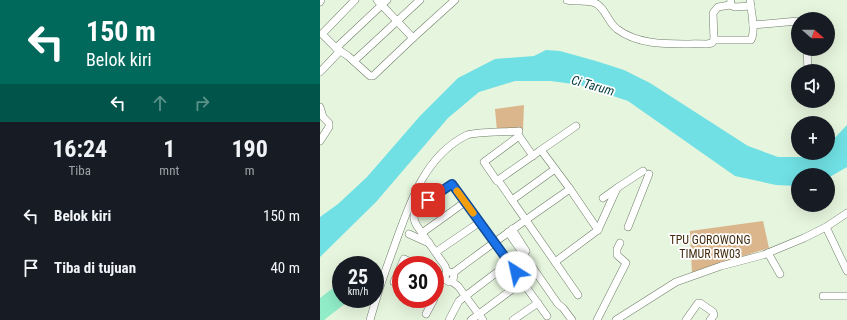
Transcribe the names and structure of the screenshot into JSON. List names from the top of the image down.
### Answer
{
  "water": ["Ci Tarum"],
  "parks": ["TPU GOROWONG TIMUR RW03"],
  "north": "right",
  "page": {
    "turn": ["150 m", "Belok kiri"],
    "map_buttons": ["+", "−"],
    "eta": [
      "16:24",
      "Tiba",
      "1",
      "mnt",
      "190",
      "m"
    ],
    "list": [
      {
        "name": "Belok kiri",
        "value": "150 m"
      },
      {
        "name": "Tiba di tujuan",
        "value": "40 m"
      }
    ],
    "speed": "25 km/h",
    "limit": "30"
  }
}
